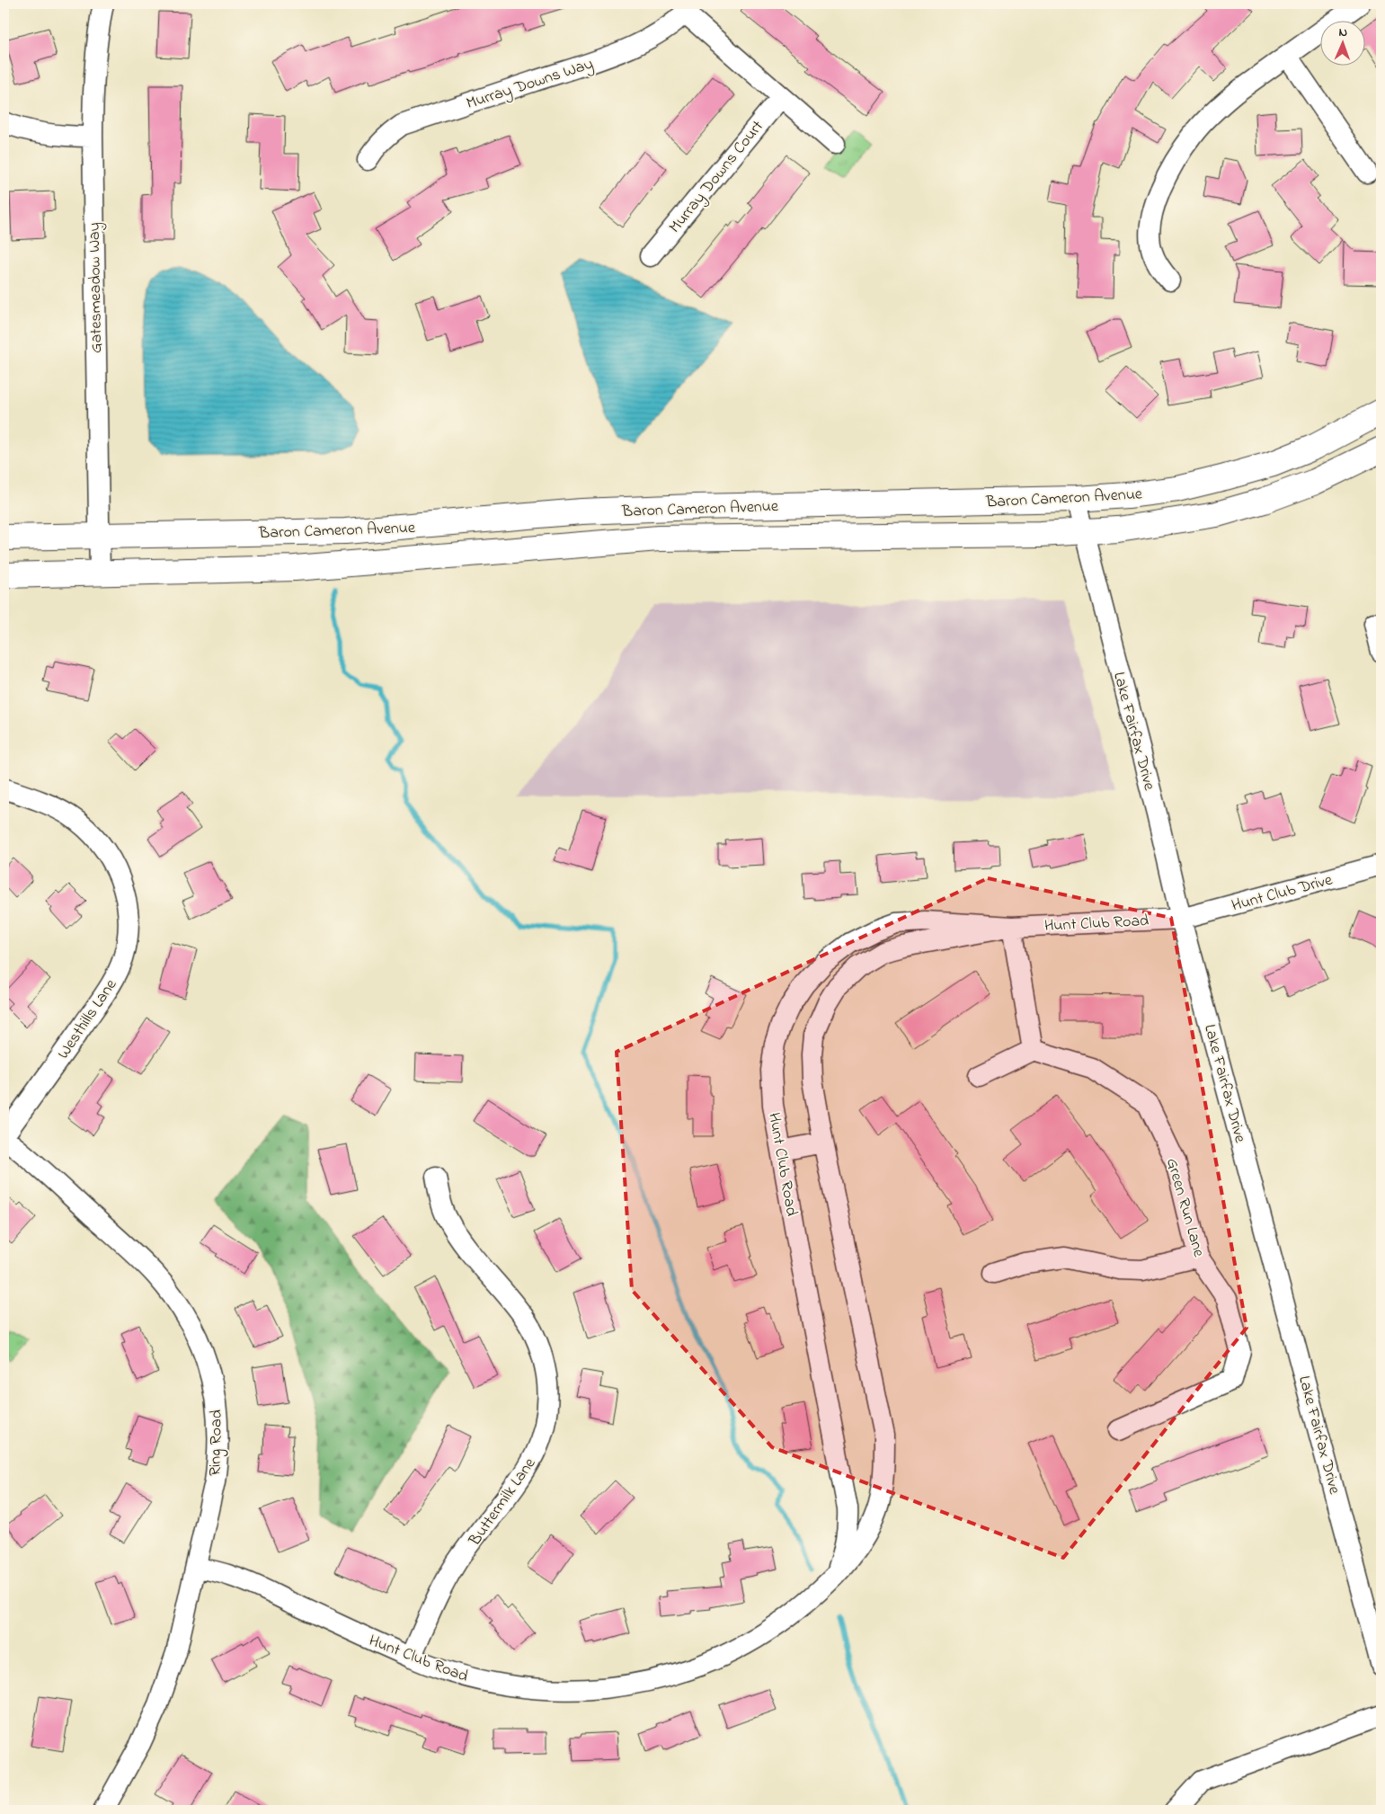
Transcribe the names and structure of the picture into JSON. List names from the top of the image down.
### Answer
{
  "streets": {
    "main road": ["Baron Cameron Avenue"],
    "street": [
      "Murray Downs Way",
      "Murray Downs Court",
      "Gatesmeadow Way",
      "Lake Fairfax Drive",
      "Hunt Club Drive",
      "Hunt Club Road",
      "Westhills Lane",
      "Green Run Lane",
      "Ring Road",
      "Buttermilk Lane"
    ]
  },
  "crossings": [
    ["Gatesmeadow Way", "Baron Cameron Avenue"],
    ["Baron Cameron Avenue", "Lake Fairfax Drive"],
    ["Lake Fairfax Drive", "Hunt Club Drive"],
    ["Lake Fairfax Drive", "Hunt Club Road"],
    ["Hunt Club Drive", "Hunt Club Road"],
    ["Hunt Club Road", "Ring Road"],
    ["Hunt Club Road", "Buttermilk Lane"],
    ["Westhills Lane", "Ring Road"]
  ],
  "north": "top"
}
